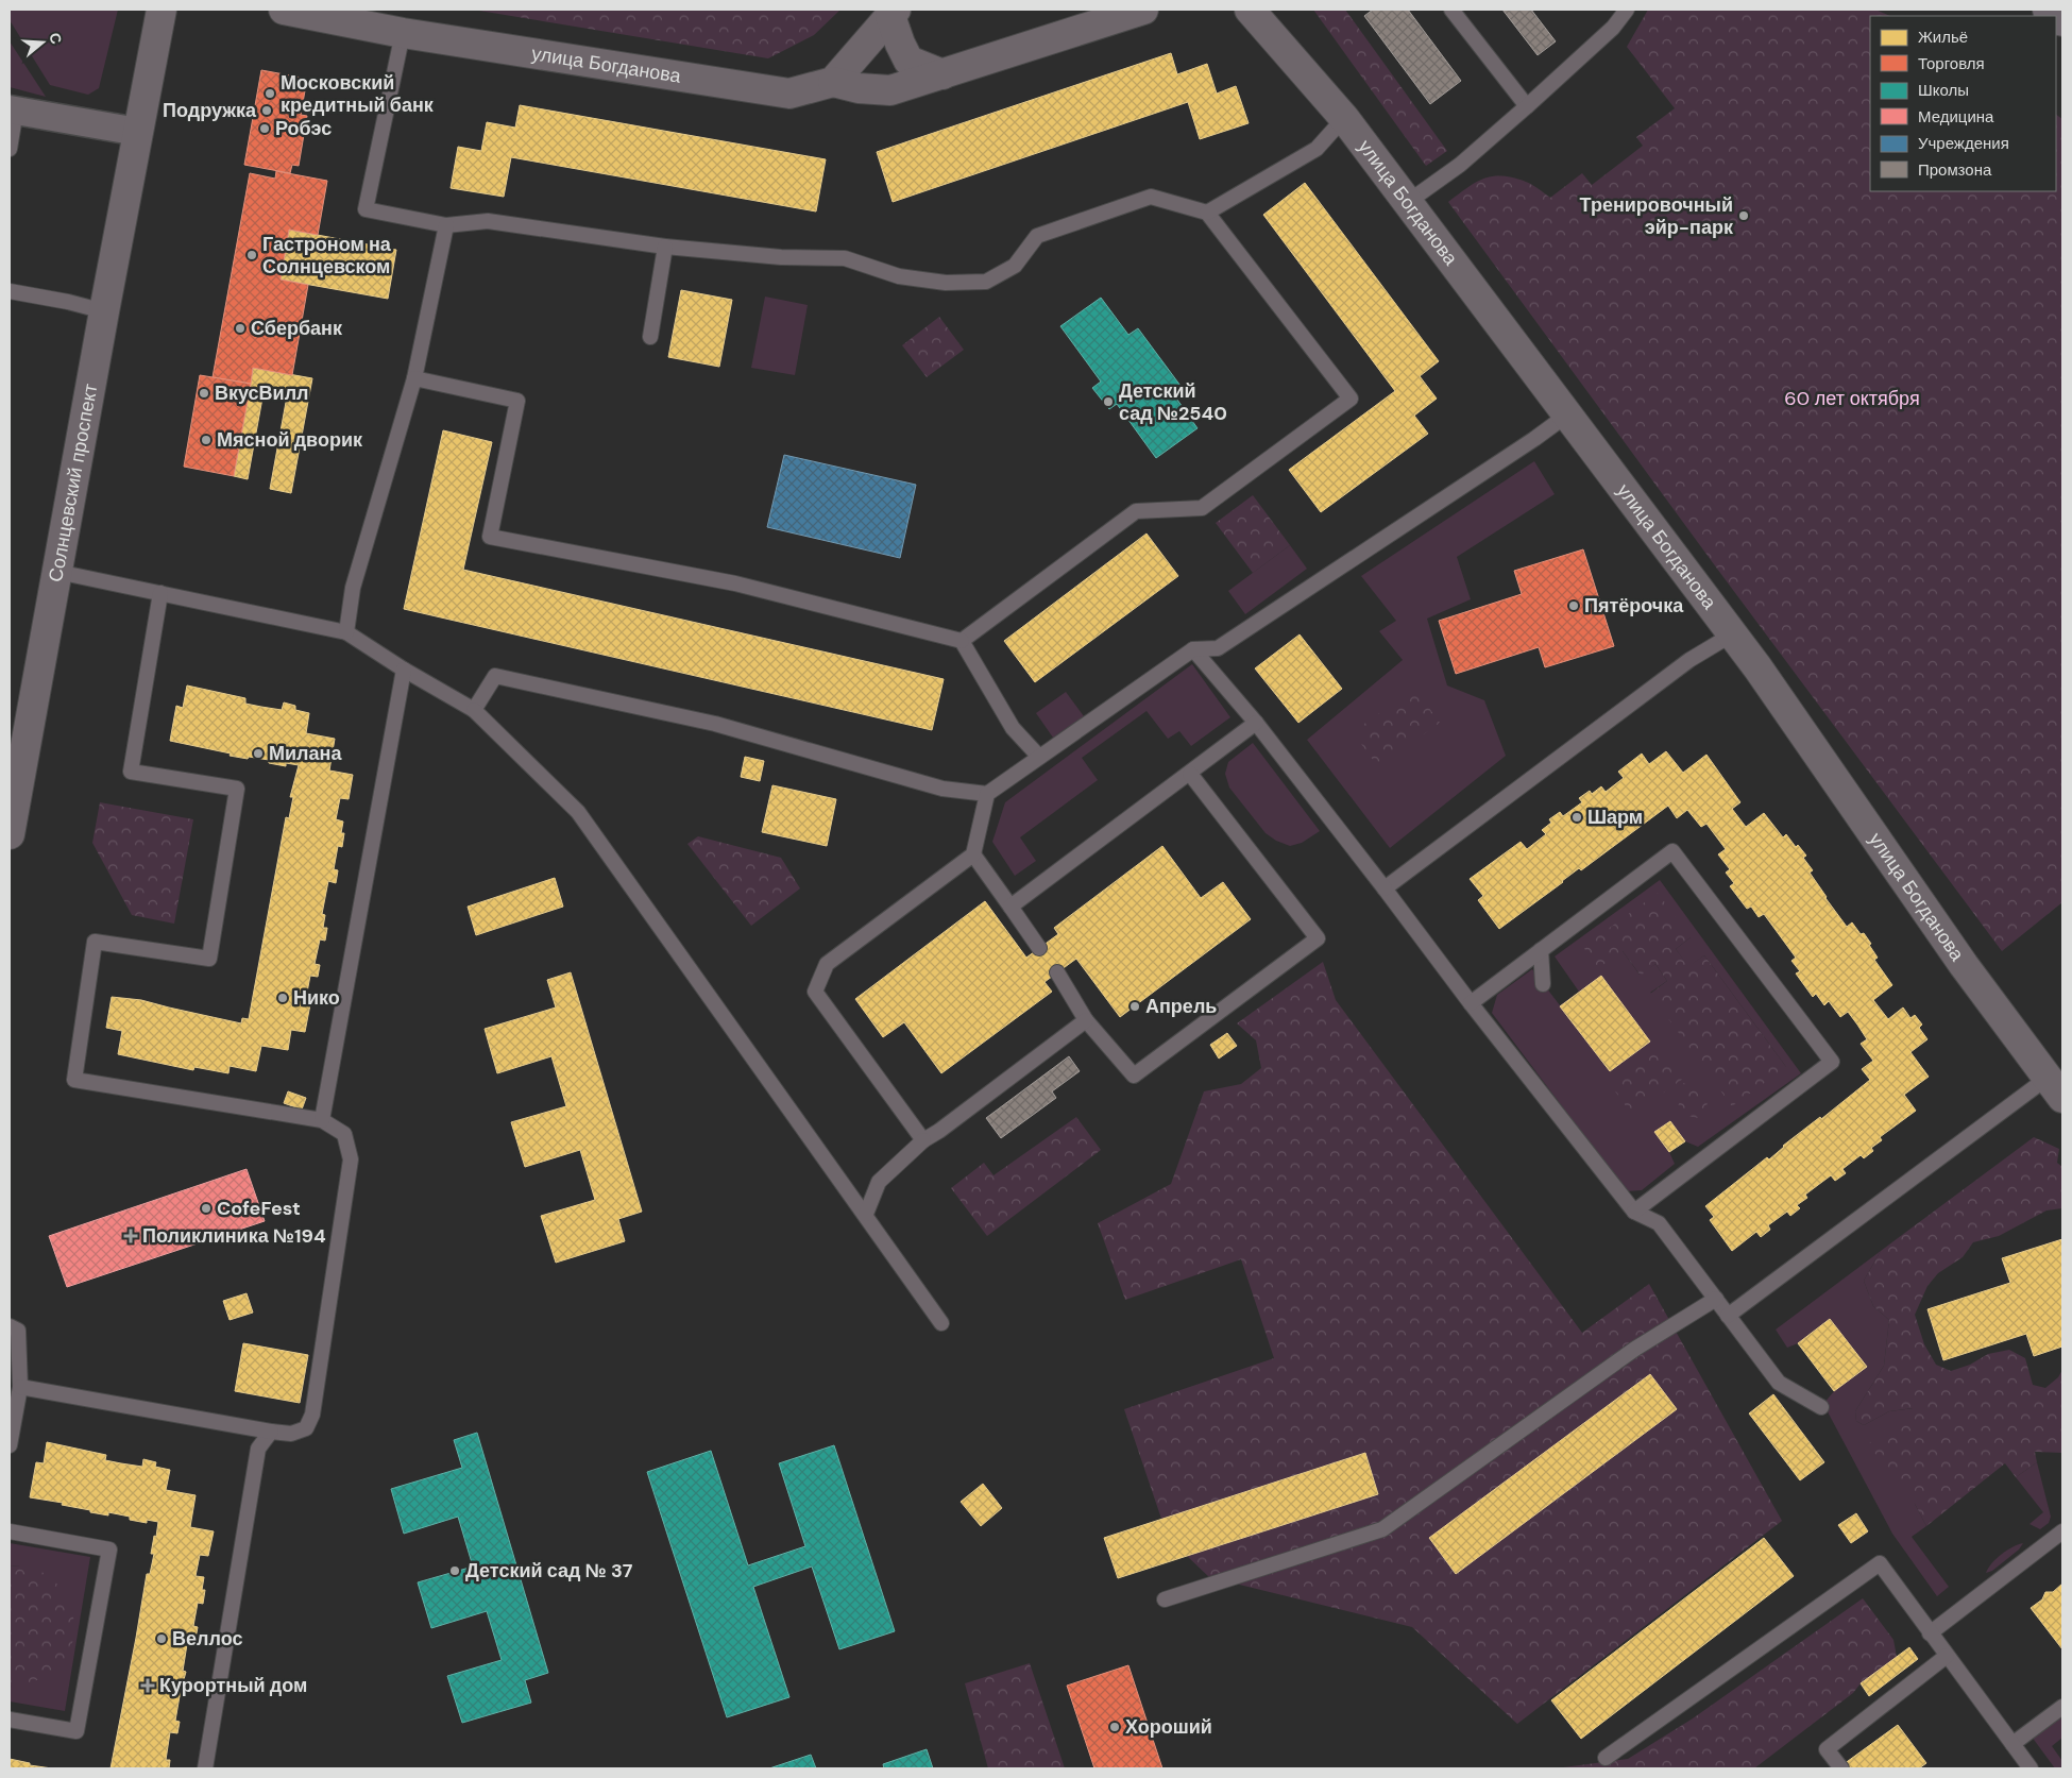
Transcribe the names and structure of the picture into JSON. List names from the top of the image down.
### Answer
{
  "streets": {
    "street": ["улица Богданова", "Солнцевский проспект"]
  },
  "parks": ["60 лет октября"],
  "places": {
    "other": [
      "Московский кредитный банк",
      "Подружка",
      "Робэс",
      "Тренировочный эйр-парк",
      "Гастроном на Солнцевском",
      "Сбербанк",
      "ВкусВилл",
      "Детский сад №2540",
      "Мясной дворик",
      "Пятёрочка",
      "Милана",
      "Шарм",
      "Нико",
      "Апрель",
      "CofeFest",
      "Детский сад № 37",
      "Веллос",
      "Хороший"
    ],
    "health": ["Поликлиника №194", "Курортный дом"]
  },
  "legend": [
    "Жильё",
    "Торговля",
    "Школы",
    "Медицина",
    "Учреждения",
    "Промзона"
  ],
  "north": "right"
}
